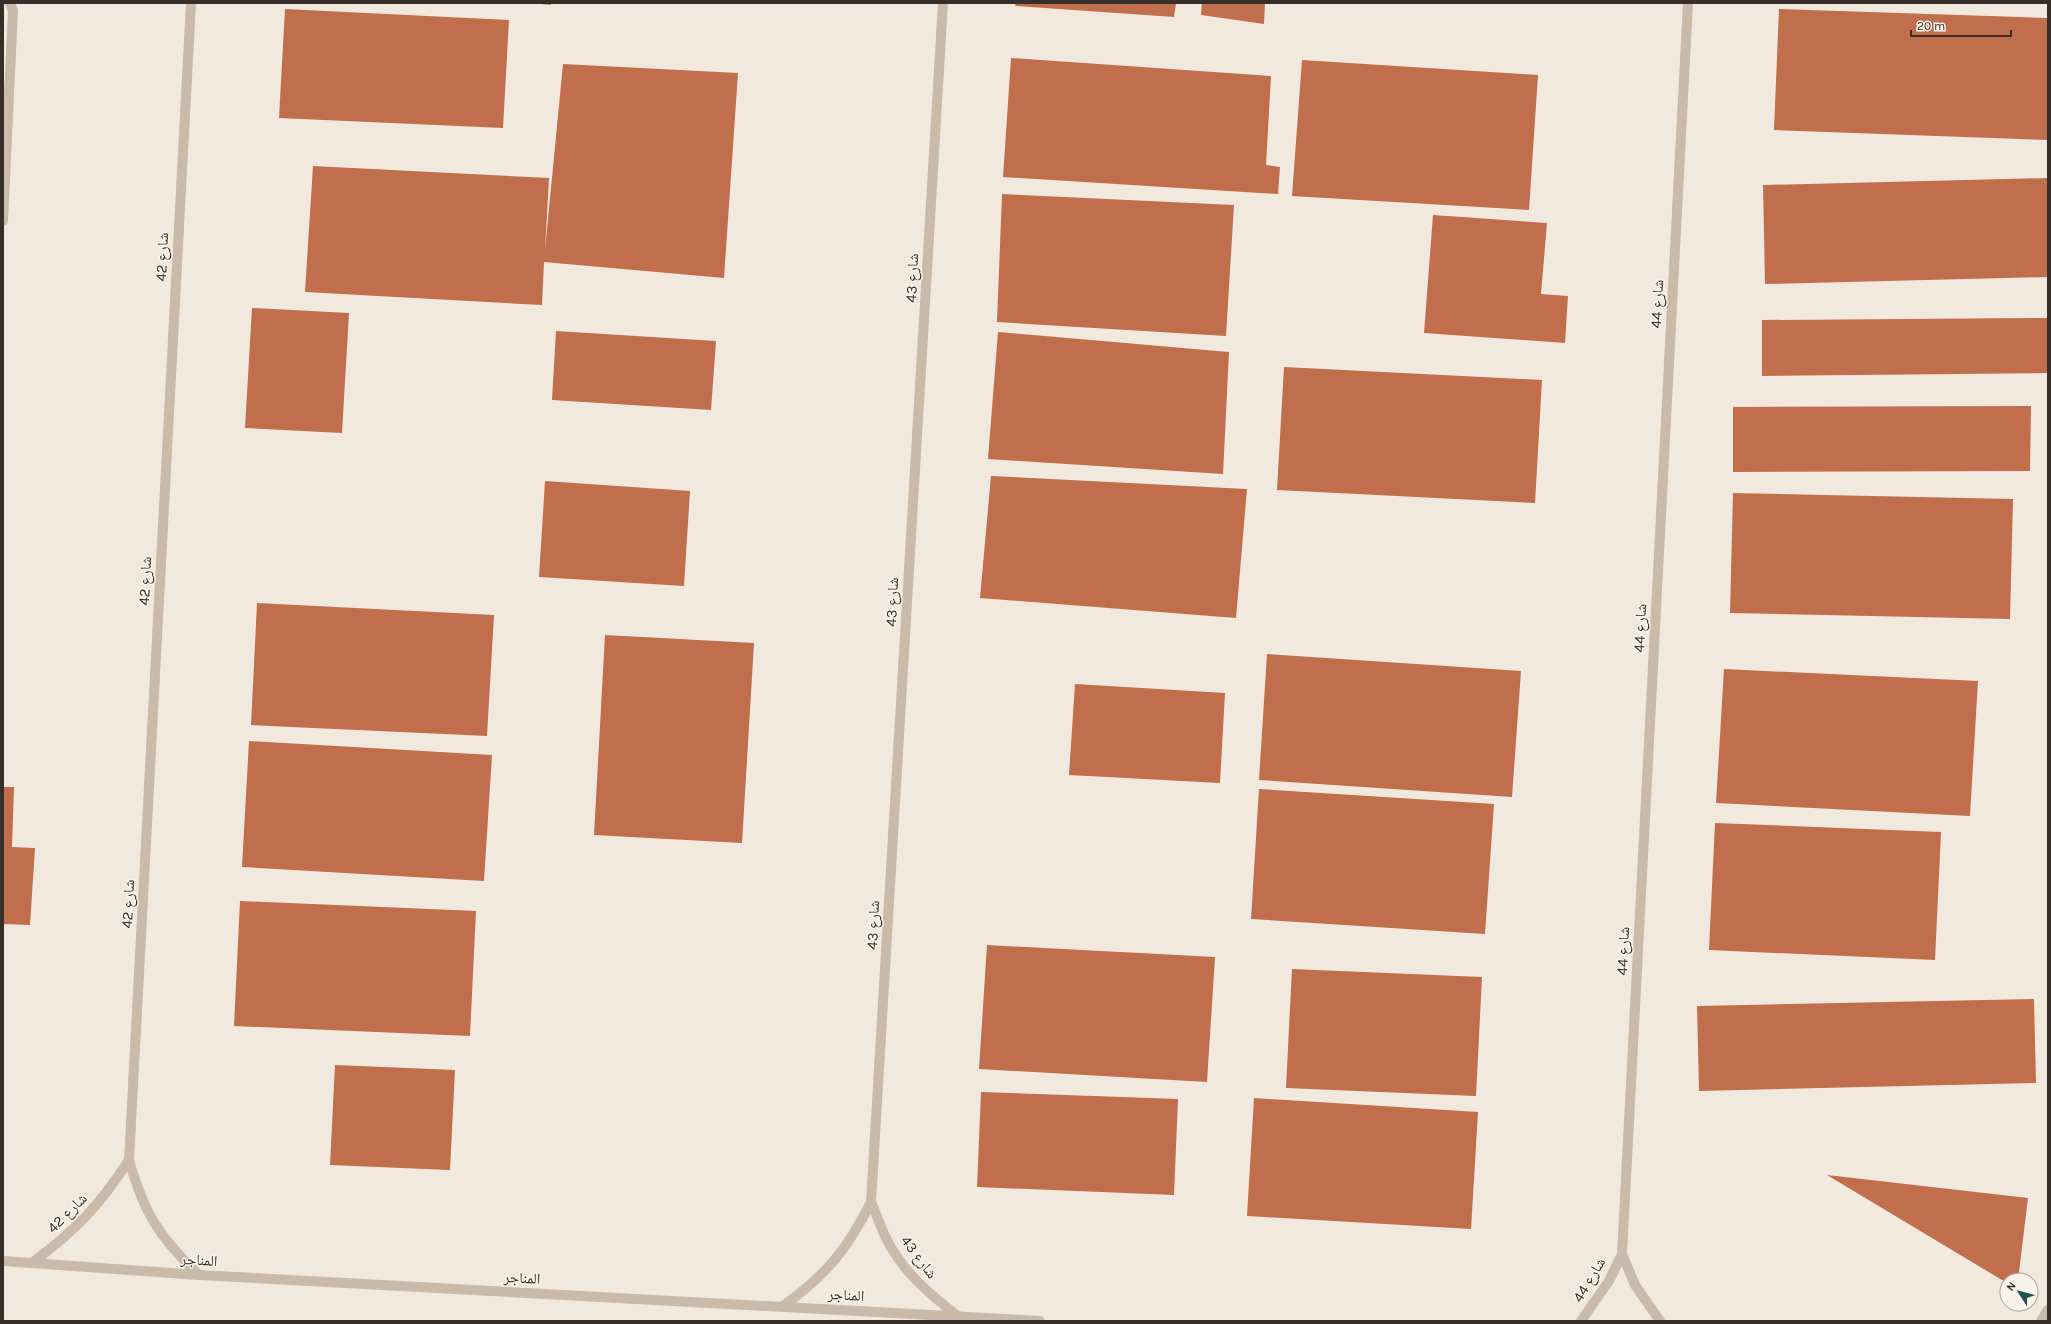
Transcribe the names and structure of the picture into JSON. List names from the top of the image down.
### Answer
{
  "streets": {
    "street": [
      "شارع 42",
      "شارع 43",
      "شارع 44",
      "المناجر"
    ]
  },
  "crossings": [
    ["شارع 42", "المناجر"],
    ["شارع 43", "المناجر"]
  ],
  "scale_bar": "20 m",
  "north": "top left"
}
